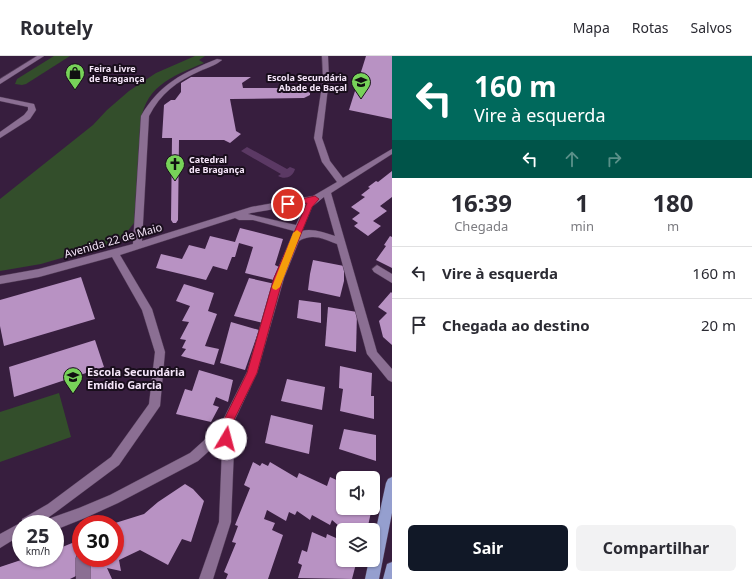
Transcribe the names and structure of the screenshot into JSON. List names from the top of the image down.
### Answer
{
  "streets": {
    "street": ["Avenida 22 de Maio"]
  },
  "places": {
    "shop": ["Feira Livre de Bragança"],
    "school or university": ["Escola Secundária Abade de Baçal", "Escola Secundária Emídio Garcia"],
    "church": ["Catedral de Bragança"]
  },
  "page": {
    "header": "Routely",
    "nav": ["Mapa", "Rotas", "Salvos"],
    "turn": ["160 m", "Vire à esquerda"],
    "eta": [
      "16:39",
      "Chegada",
      "1",
      "min",
      "180",
      "m"
    ],
    "list": [
      {
        "name": "Vire à esquerda",
        "value": "160 m"
      },
      {
        "name": "Chegada ao destino",
        "value": "20 m"
      }
    ],
    "speed": "25 km/h",
    "limit": "30",
    "buttons": ["Sair", "Compartilhar"]
  }
}
